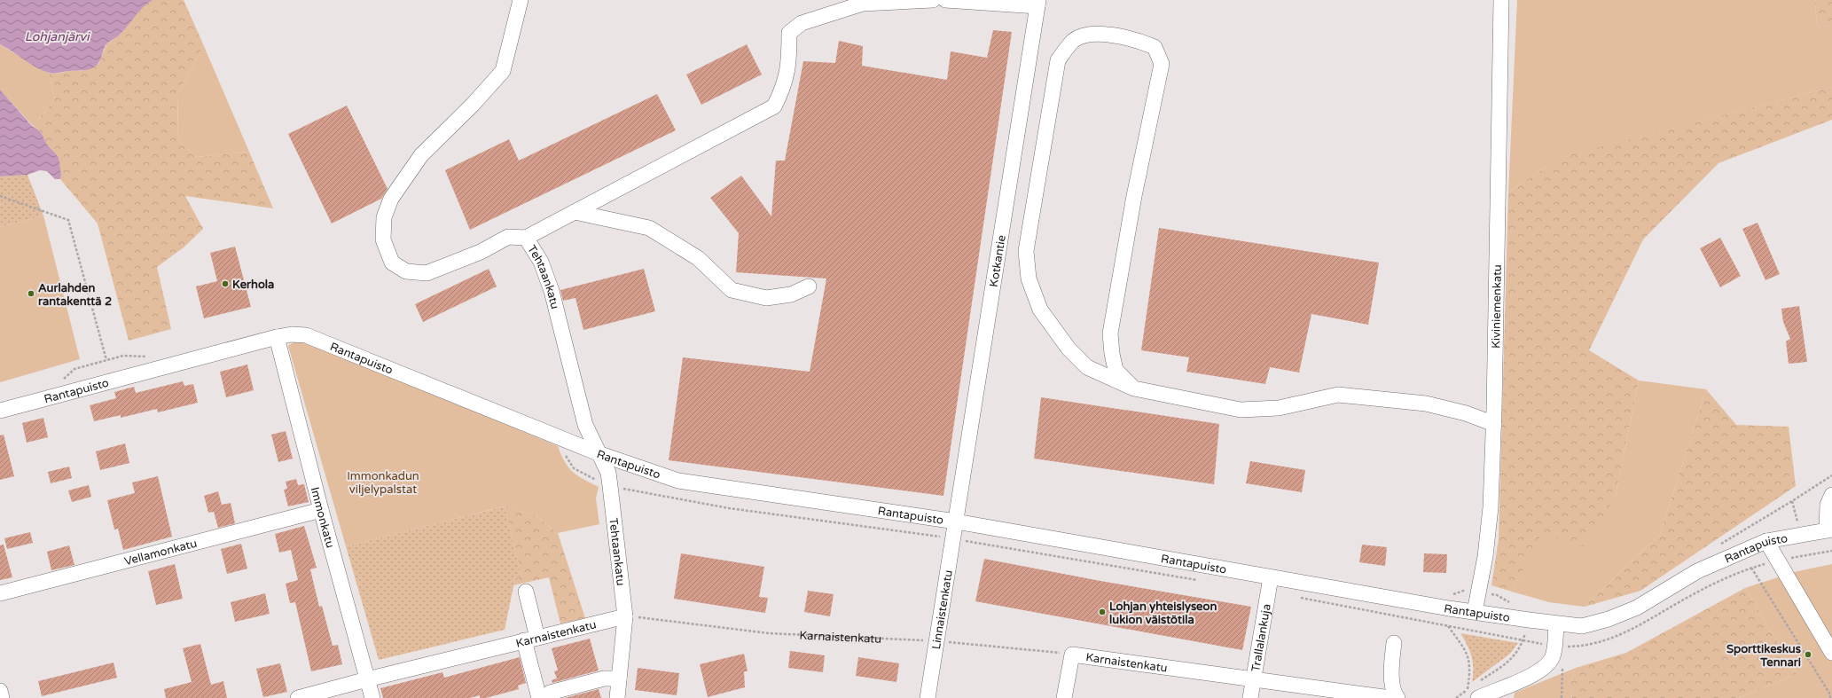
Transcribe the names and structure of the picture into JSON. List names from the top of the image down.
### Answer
{
  "streets": {
    "street": [
      "Kotkantie",
      "Tehtaankatu",
      "Kiviniemenkatu",
      "Rantapuisto",
      "Immonkatu",
      "Vellamonkatu",
      "Linnaistenkatu",
      "Karnaistenkatu",
      "Trallalankuja"
    ]
  },
  "crossings": [
    ["Kotkantie", "Rantapuisto"],
    ["Kotkantie", "Linnaistenkatu"],
    ["Tehtaankatu", "Rantapuisto"],
    ["Tehtaankatu", "Karnaistenkatu"],
    ["Kiviniemenkatu", "Rantapuisto"],
    ["Rantapuisto", "Immonkatu"],
    ["Rantapuisto", "Linnaistenkatu"],
    ["Rantapuisto", "Trallalankuja"],
    ["Immonkatu", "Vellamonkatu"],
    ["Immonkatu", "Karnaistenkatu"],
    ["Linnaistenkatu", "Karnaistenkatu"],
    ["Karnaistenkatu", "Trallalankuja"]
  ],
  "water": ["Lohjanjärvi"],
  "parks": ["Immonkadun viljelypalstat"],
  "places": [
    "Kerhola",
    "Aurlahden rantakenttä 2",
    "Lohjan yhteislyseon lukion väistötila",
    "Sporttikeskus Tennari"
  ]
}
